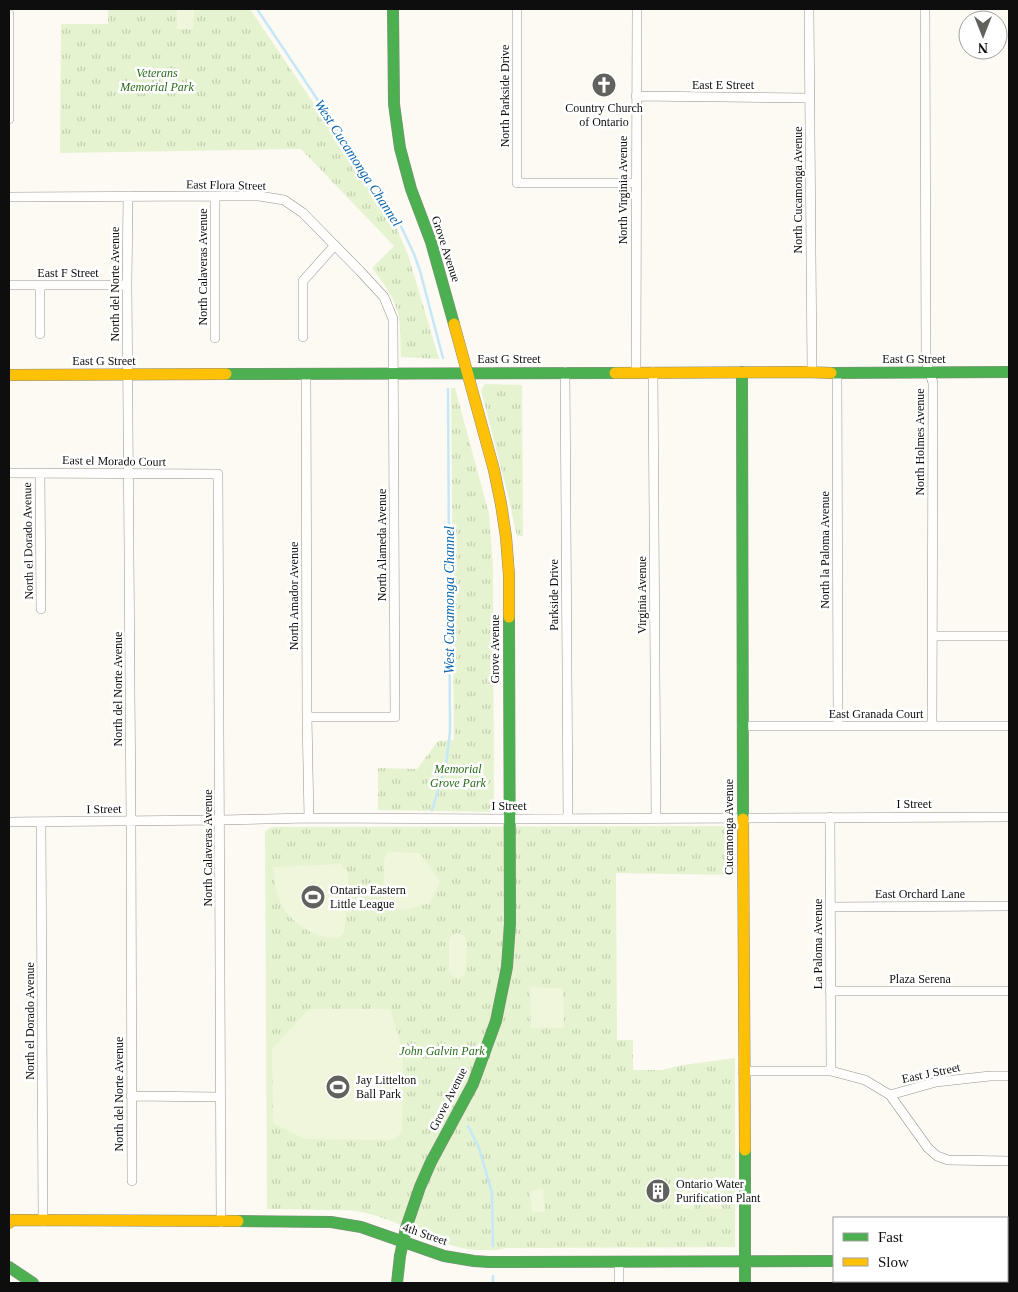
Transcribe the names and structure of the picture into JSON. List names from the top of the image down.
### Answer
{
  "streets": {
    "main road": [
      "Grove Avenue",
      "East G Street",
      "Cucamonga Avenue",
      "4th Street"
    ],
    "street": [
      "East E Street",
      "North Parkside Drive",
      "East Flora Street",
      "North Virginia Avenue",
      "North Cucamonga Avenue",
      "North Calaveras Avenue",
      "East F Street",
      "North del Norte Avenue",
      "North Holmes Avenue",
      "East el Morado Court",
      "North el Dorado Avenue",
      "North Alameda Avenue",
      "North la Paloma Avenue",
      "Parkside Drive",
      "Virginia Avenue",
      "North Amador Avenue",
      "East Granada Court",
      "I Street",
      "East Orchard Lane",
      "La Paloma Avenue",
      "Plaza Serena",
      "East J Street"
    ]
  },
  "crossings": [
    ["East E Street", "North Virginia Avenue"],
    ["East E Street", "North Cucamonga Avenue"],
    ["North Parkside Drive", "North Virginia Avenue"],
    ["East Flora Street", "North Calaveras Avenue"],
    ["East Flora Street", "North del Norte Avenue"],
    ["East Flora Street", "East G Street"],
    ["East Flora Street", "North Alameda Avenue"],
    ["North Virginia Avenue", "East G Street"],
    ["North Cucamonga Avenue", "East G Street"],
    ["Grove Avenue", "East G Street"],
    ["Grove Avenue", "I Street"],
    ["Grove Avenue", "4th Street"],
    ["North Calaveras Avenue", "East el Morado Court"],
    ["North Calaveras Avenue", "I Street"],
    ["North Calaveras Avenue", "4th Street"],
    ["East F Street", "North del Norte Avenue"],
    ["North del Norte Avenue", "East G Street"],
    ["North del Norte Avenue", "East el Morado Court"],
    ["North del Norte Avenue", "I Street"],
    ["East G Street", "North Holmes Avenue"],
    ["East G Street", "North Alameda Avenue"],
    ["East G Street", "North la Paloma Avenue"],
    ["East G Street", "Parkside Drive"],
    ["East G Street", "Virginia Avenue"],
    ["East G Street", "North Amador Avenue"],
    ["East G Street", "Cucamonga Avenue"],
    ["North Holmes Avenue", "East Granada Court"],
    ["East el Morado Court", "North el Dorado Avenue"],
    ["North el Dorado Avenue", "I Street"],
    ["North el Dorado Avenue", "4th Street"],
    ["North Alameda Avenue", "North Amador Avenue"],
    ["North la Paloma Avenue", "East Granada Court"],
    ["Parkside Drive", "I Street"],
    ["Virginia Avenue", "I Street"],
    ["North Amador Avenue", "I Street"],
    ["East Granada Court", "Cucamonga Avenue"],
    ["I Street", "Cucamonga Avenue"],
    ["I Street", "La Paloma Avenue"],
    ["Cucamonga Avenue", "East J Street"],
    ["Cucamonga Avenue", "4th Street"],
    ["East Orchard Lane", "La Paloma Avenue"],
    ["La Paloma Avenue", "Plaza Serena"],
    ["La Paloma Avenue", "East J Street"]
  ],
  "water": ["West Cucamonga Channel"],
  "parks": ["Veterans Memorial Park", "Memorial Grove Park", "John Galvin Park"],
  "places": {
    "church": ["Country Church of Ontario"],
    "sports": ["Ontario Eastern Little League", "Jay Littelton Ball Park"],
    "building": ["Ontario Water Purification Plant"]
  },
  "legend": ["Fast", "Slow"],
  "north": "bottom"
}
